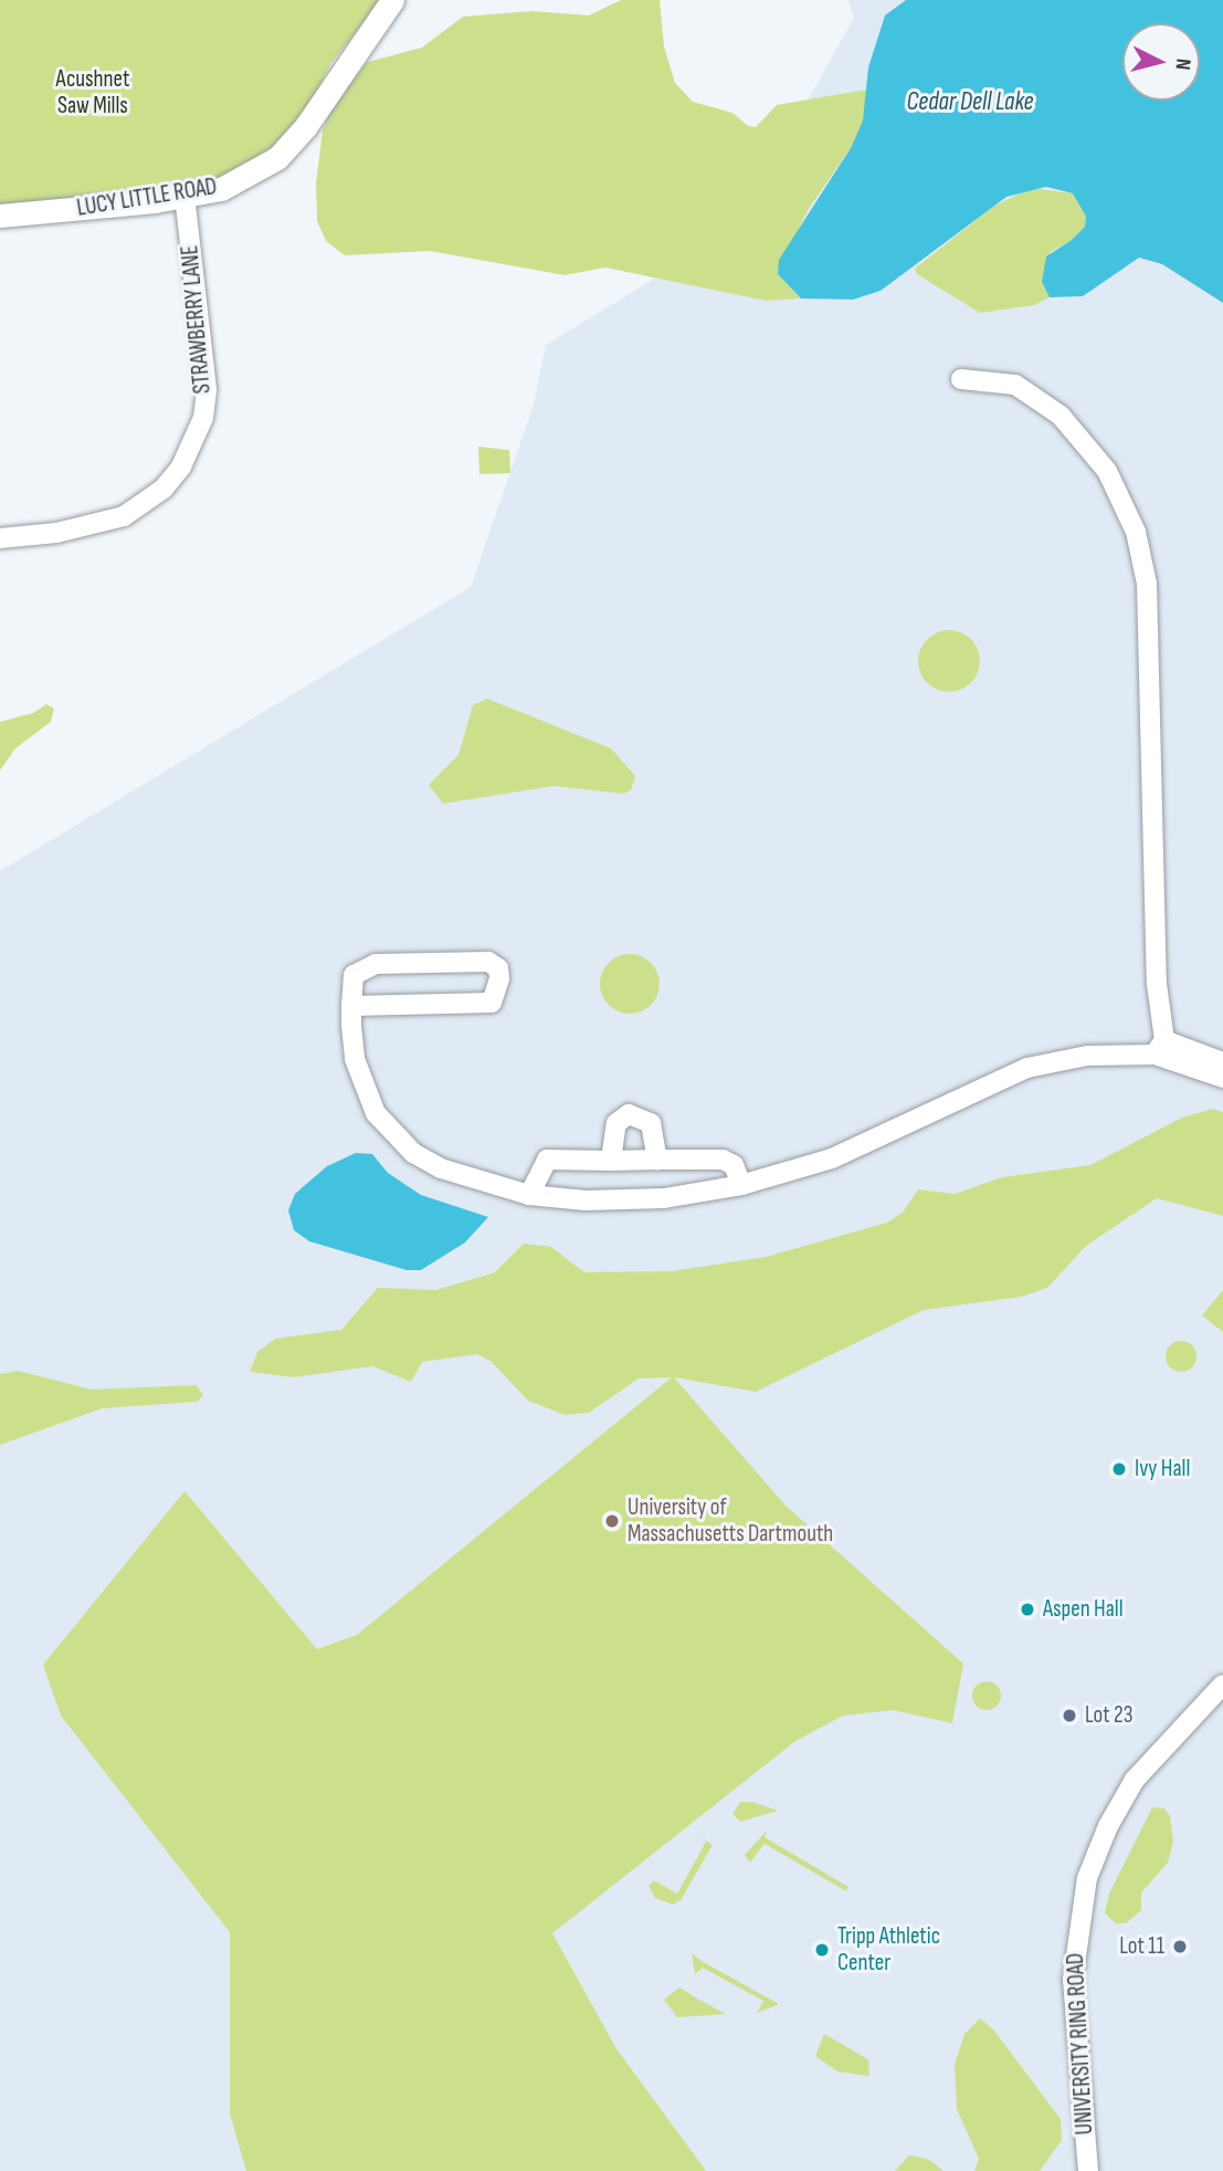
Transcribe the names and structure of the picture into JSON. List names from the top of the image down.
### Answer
{
  "streets": {
    "street": ["LUCY LITTLE ROAD", "STRAWBERRY LANE", "UNIVERSITY RING ROAD"]
  },
  "crossings": [
    ["LUCY LITTLE ROAD", "STRAWBERRY LANE"]
  ],
  "water": ["Cedar Dell Lake"],
  "parks": ["Acushnet Saw Mills"],
  "places": [
    "Ivy Hall",
    "University of Massachusetts Dartmouth",
    "Aspen Hall",
    "Lot 23",
    "Lot 11",
    "Tripp Athletic Center"
  ],
  "north": "right"
}
